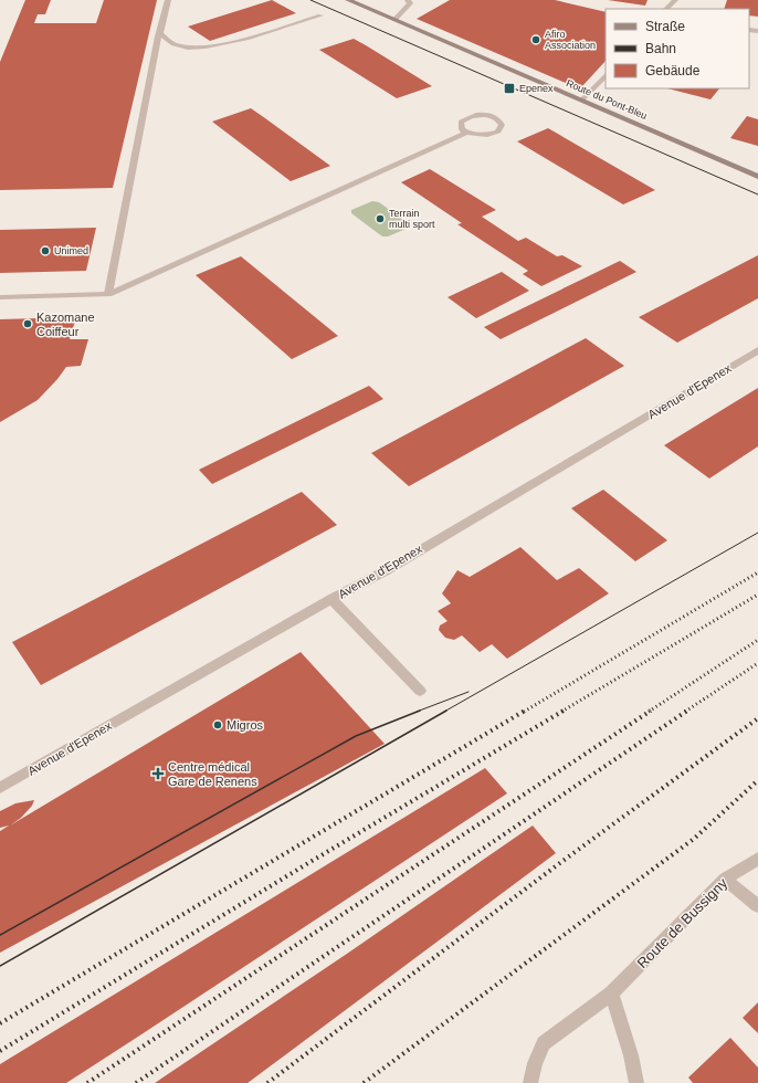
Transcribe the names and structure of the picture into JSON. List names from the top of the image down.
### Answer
{
  "streets": {
    "main road": ["Route du Pont-Bleu"],
    "street": ["Avenue d'Epenex", "Route de Bussigny"]
  },
  "places": {
    "other": [
      "Afiro Association",
      "Terrain multi sport",
      "Unimed",
      "Kazomane Coiffeur",
      "Migros"
    ],
    "transit": ["Epenex"],
    "health": ["Centre médical Gare de Renens"]
  },
  "legend": ["Straße", "Bahn", "Gebäude"]
}
